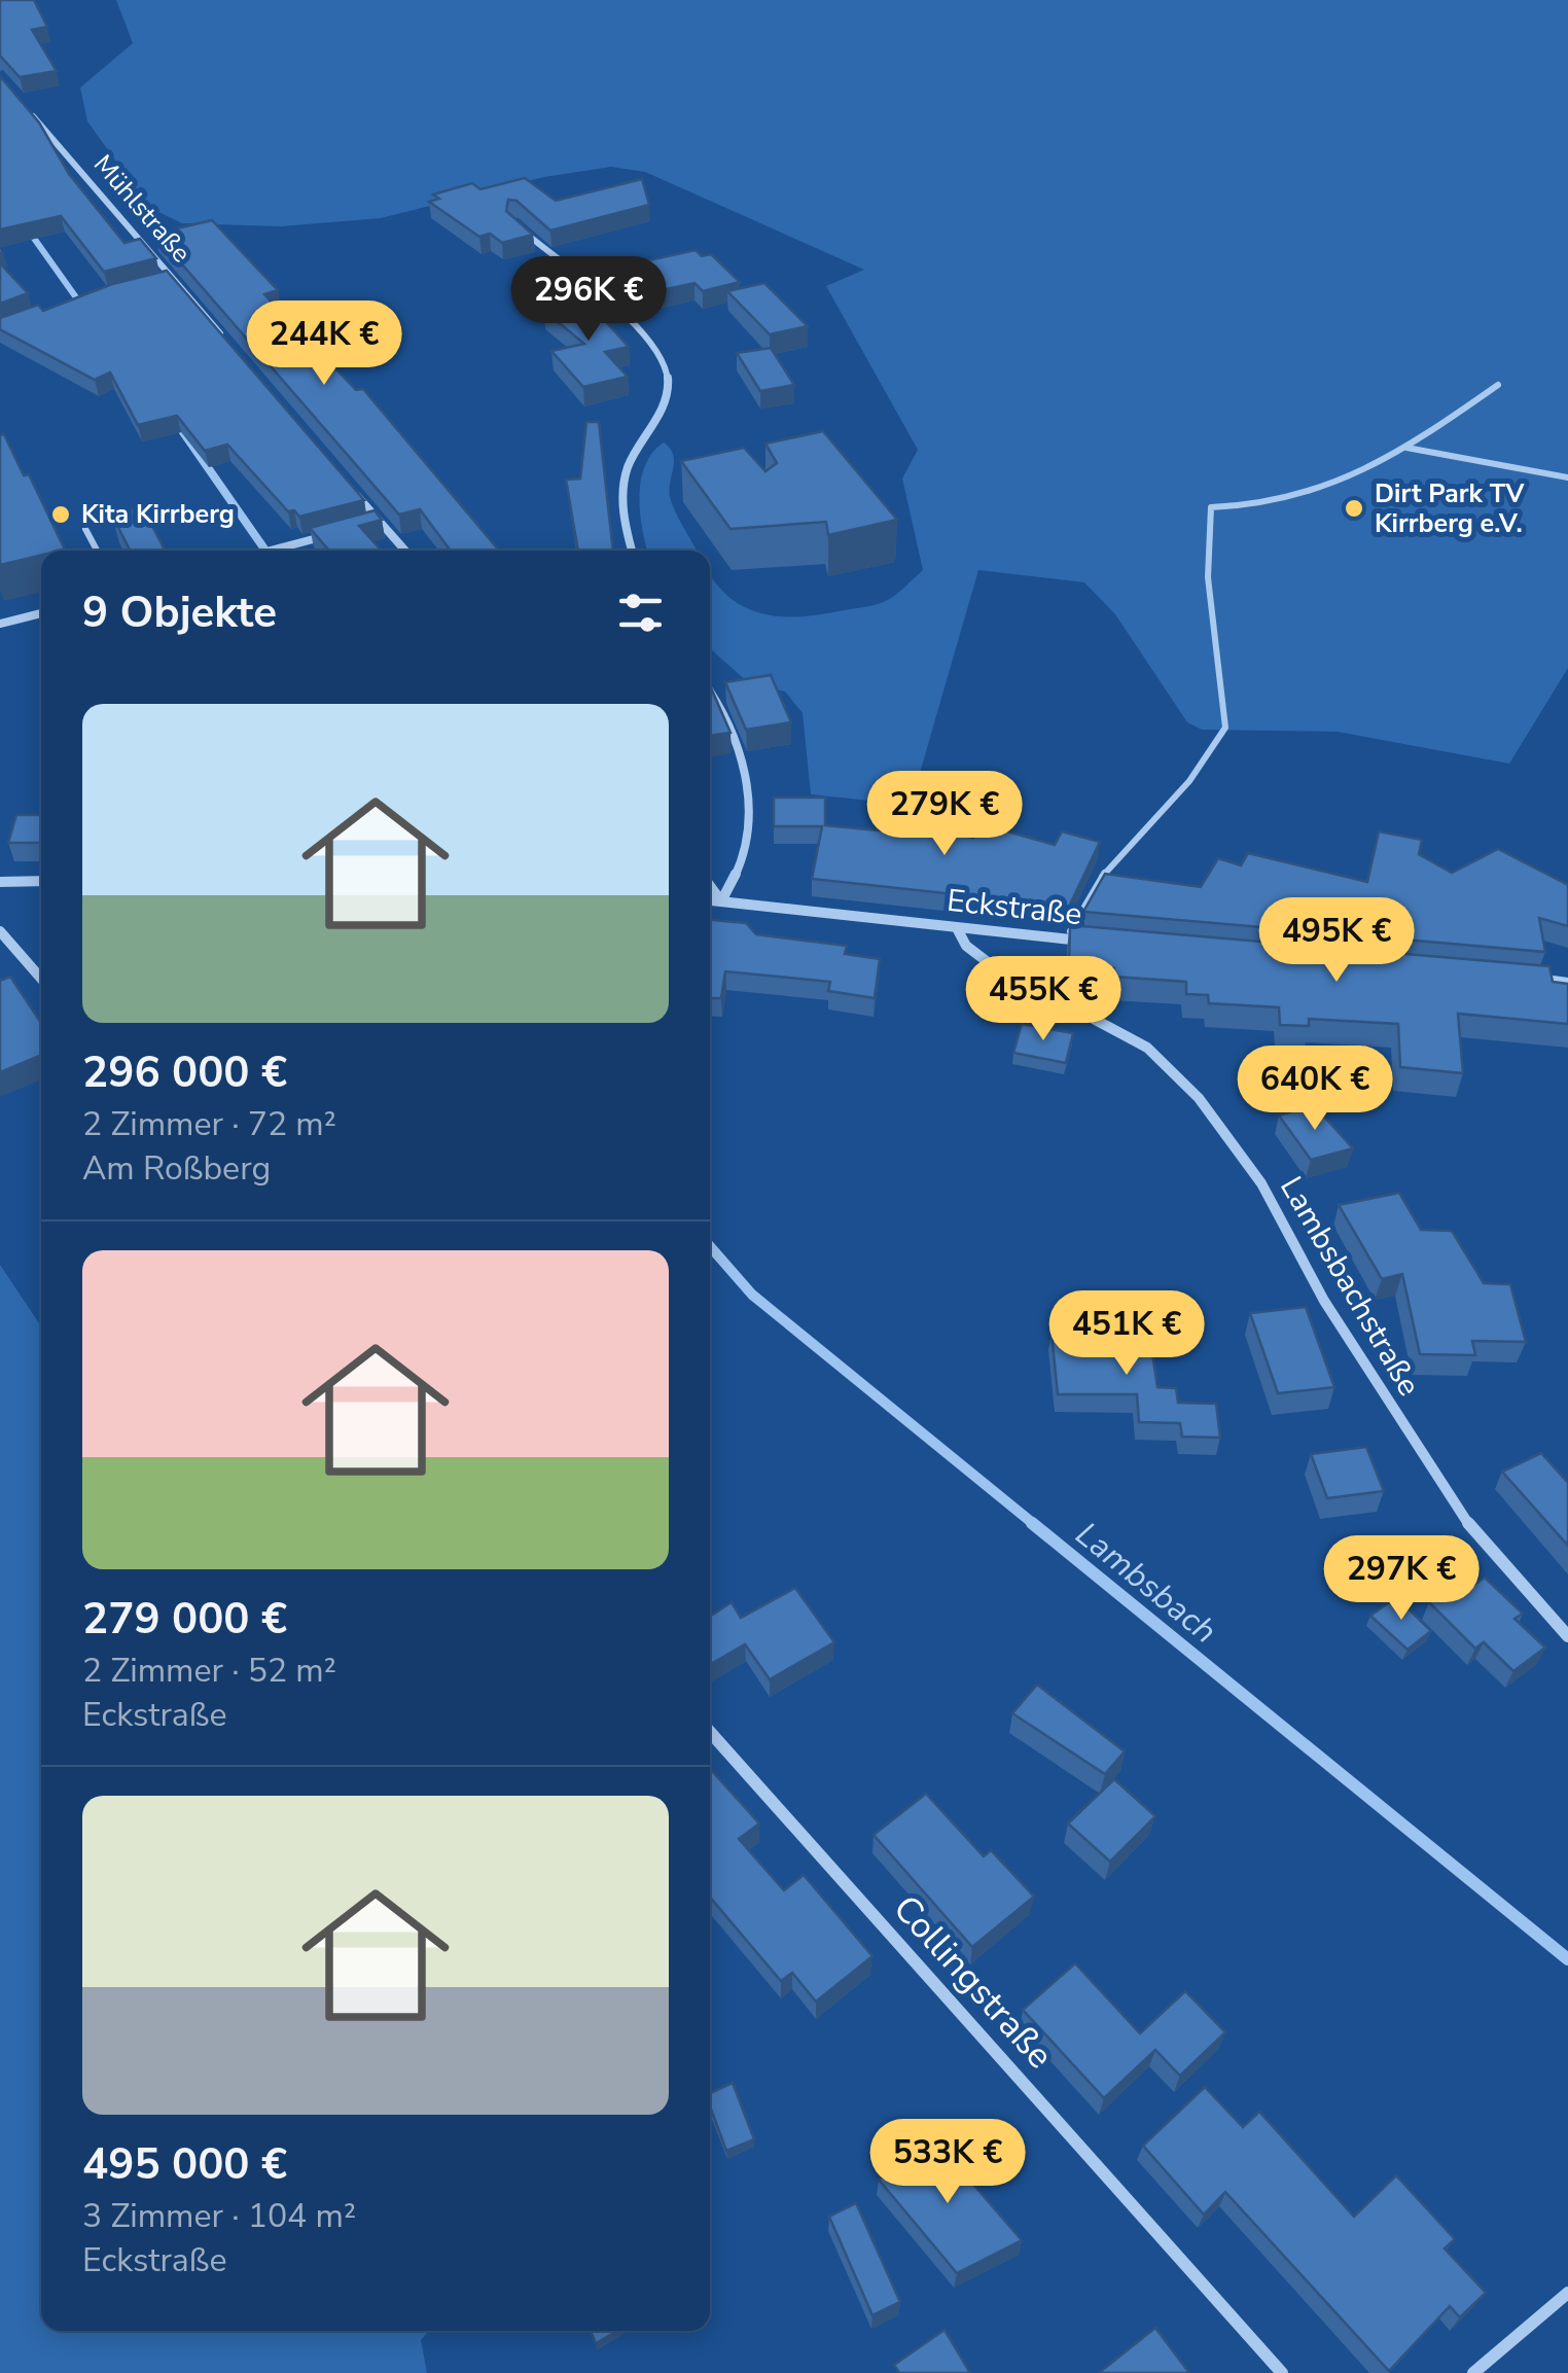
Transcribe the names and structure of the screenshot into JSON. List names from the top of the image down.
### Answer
{
  "streets": {
    "street": [
      "Mühlstraße",
      "Eckstraße",
      "Lambsbachstraße",
      "Collingstraße"
    ]
  },
  "crossings": [
    ["Eckstraße", "Lambsbachstraße"]
  ],
  "water": ["Lambsbach"],
  "places": ["Dirt Park TV Kirrberg e.V.", "Kita Kirrberg"],
  "page": {
    "price": [
      "296K €",
      "244K €",
      "279K €",
      "495K €",
      "455K €",
      "640K €",
      "451K €",
      "297K €",
      "533K €"
    ],
    "heading": "9 Objekte",
    "list": [
      {
        "name": "296 000 €",
        "note": "2 Zimmer · 72 m² · Am Roßberg"
      },
      {
        "name": "279 000 €",
        "note": "2 Zimmer · 52 m² · Eckstraße"
      },
      {
        "name": "495 000 €",
        "note": "3 Zimmer · 104 m² · Eckstraße"
      }
    ]
  }
}
